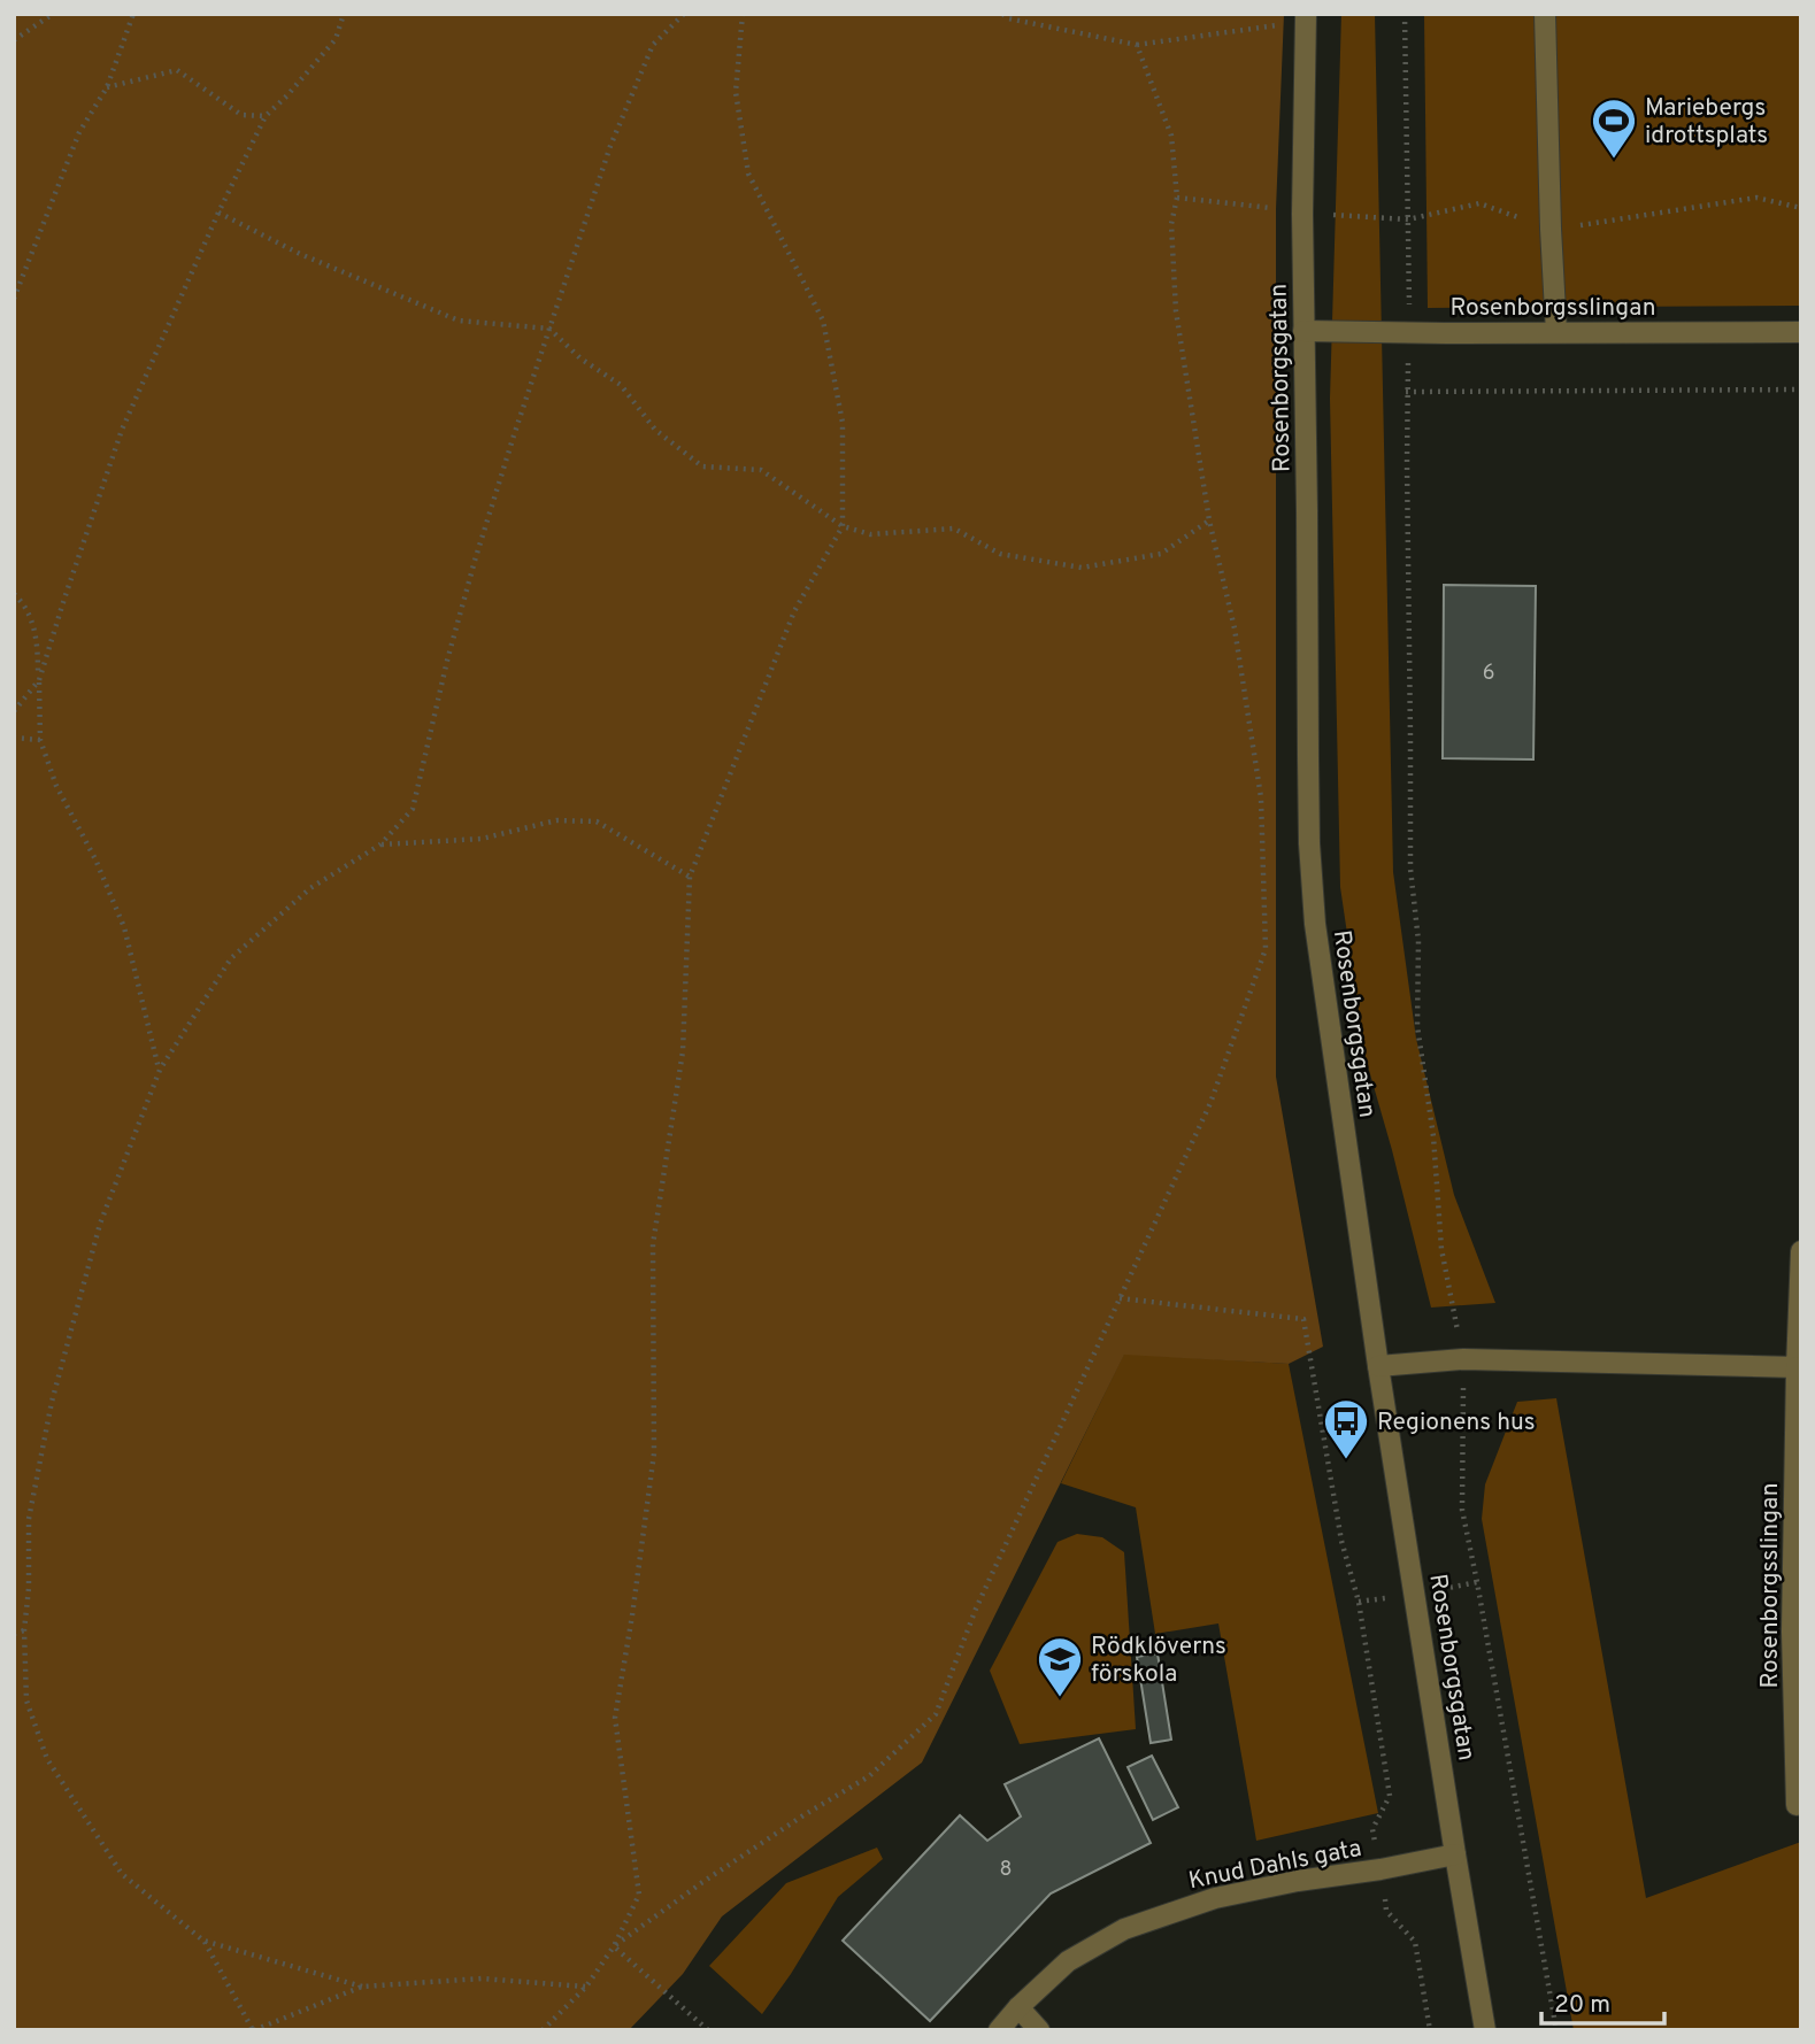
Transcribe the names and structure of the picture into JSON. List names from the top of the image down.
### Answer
{
  "streets": {
    "street": ["Rosenborgsslingan", "Rosenborgsgatan", "Knud Dahls gata"]
  },
  "crossings": [
    ["Rosenborgsslingan", "Rosenborgsgatan"],
    ["Rosenborgsgatan", "Knud Dahls gata"]
  ],
  "places": {
    "sports": ["Mariebergs idrottsplats"],
    "bus stop": ["Regionens hus"],
    "school or university": ["Rödklöverns förskola"]
  },
  "house_numbers": ["6", "8"],
  "scale_bar": "20 m"
}
